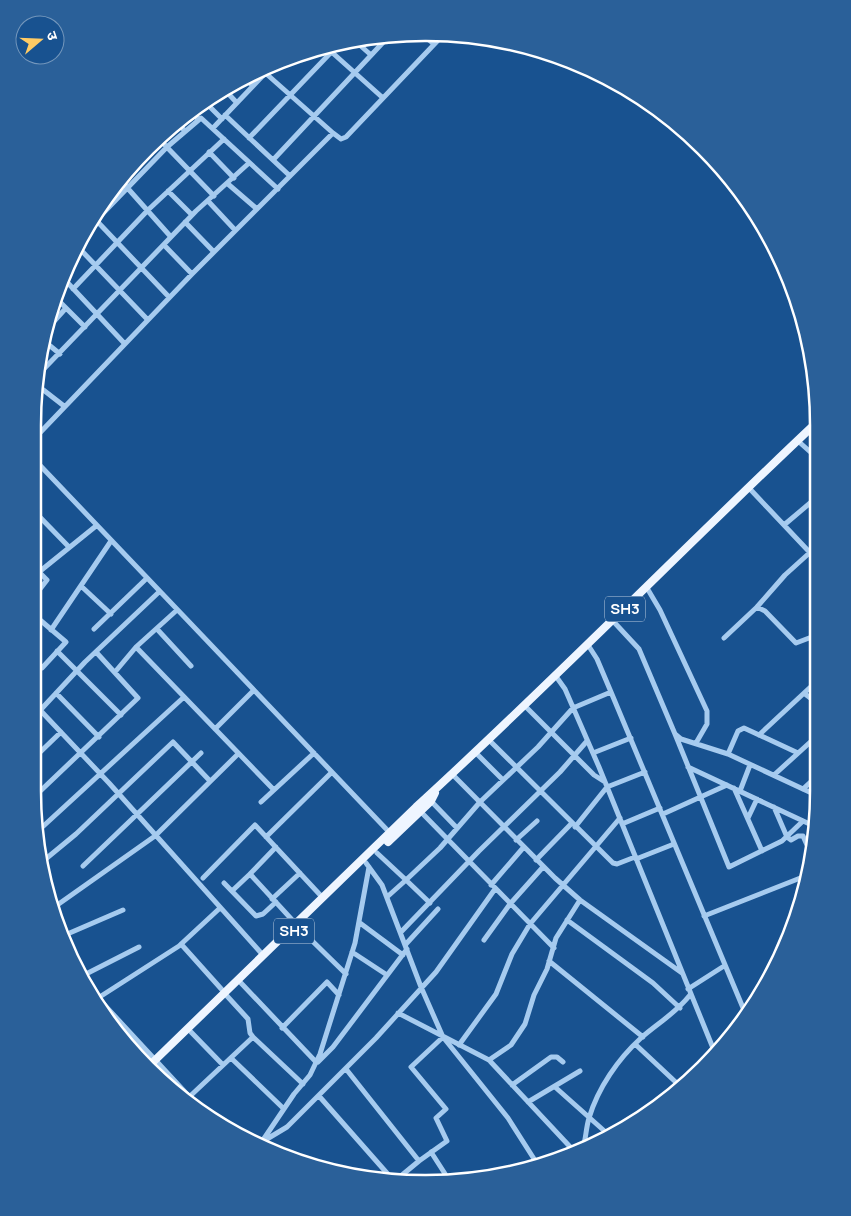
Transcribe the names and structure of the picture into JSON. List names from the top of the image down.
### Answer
{
  "streets": {
    "main road": ["SH3"]
  },
  "north": "right"
}
